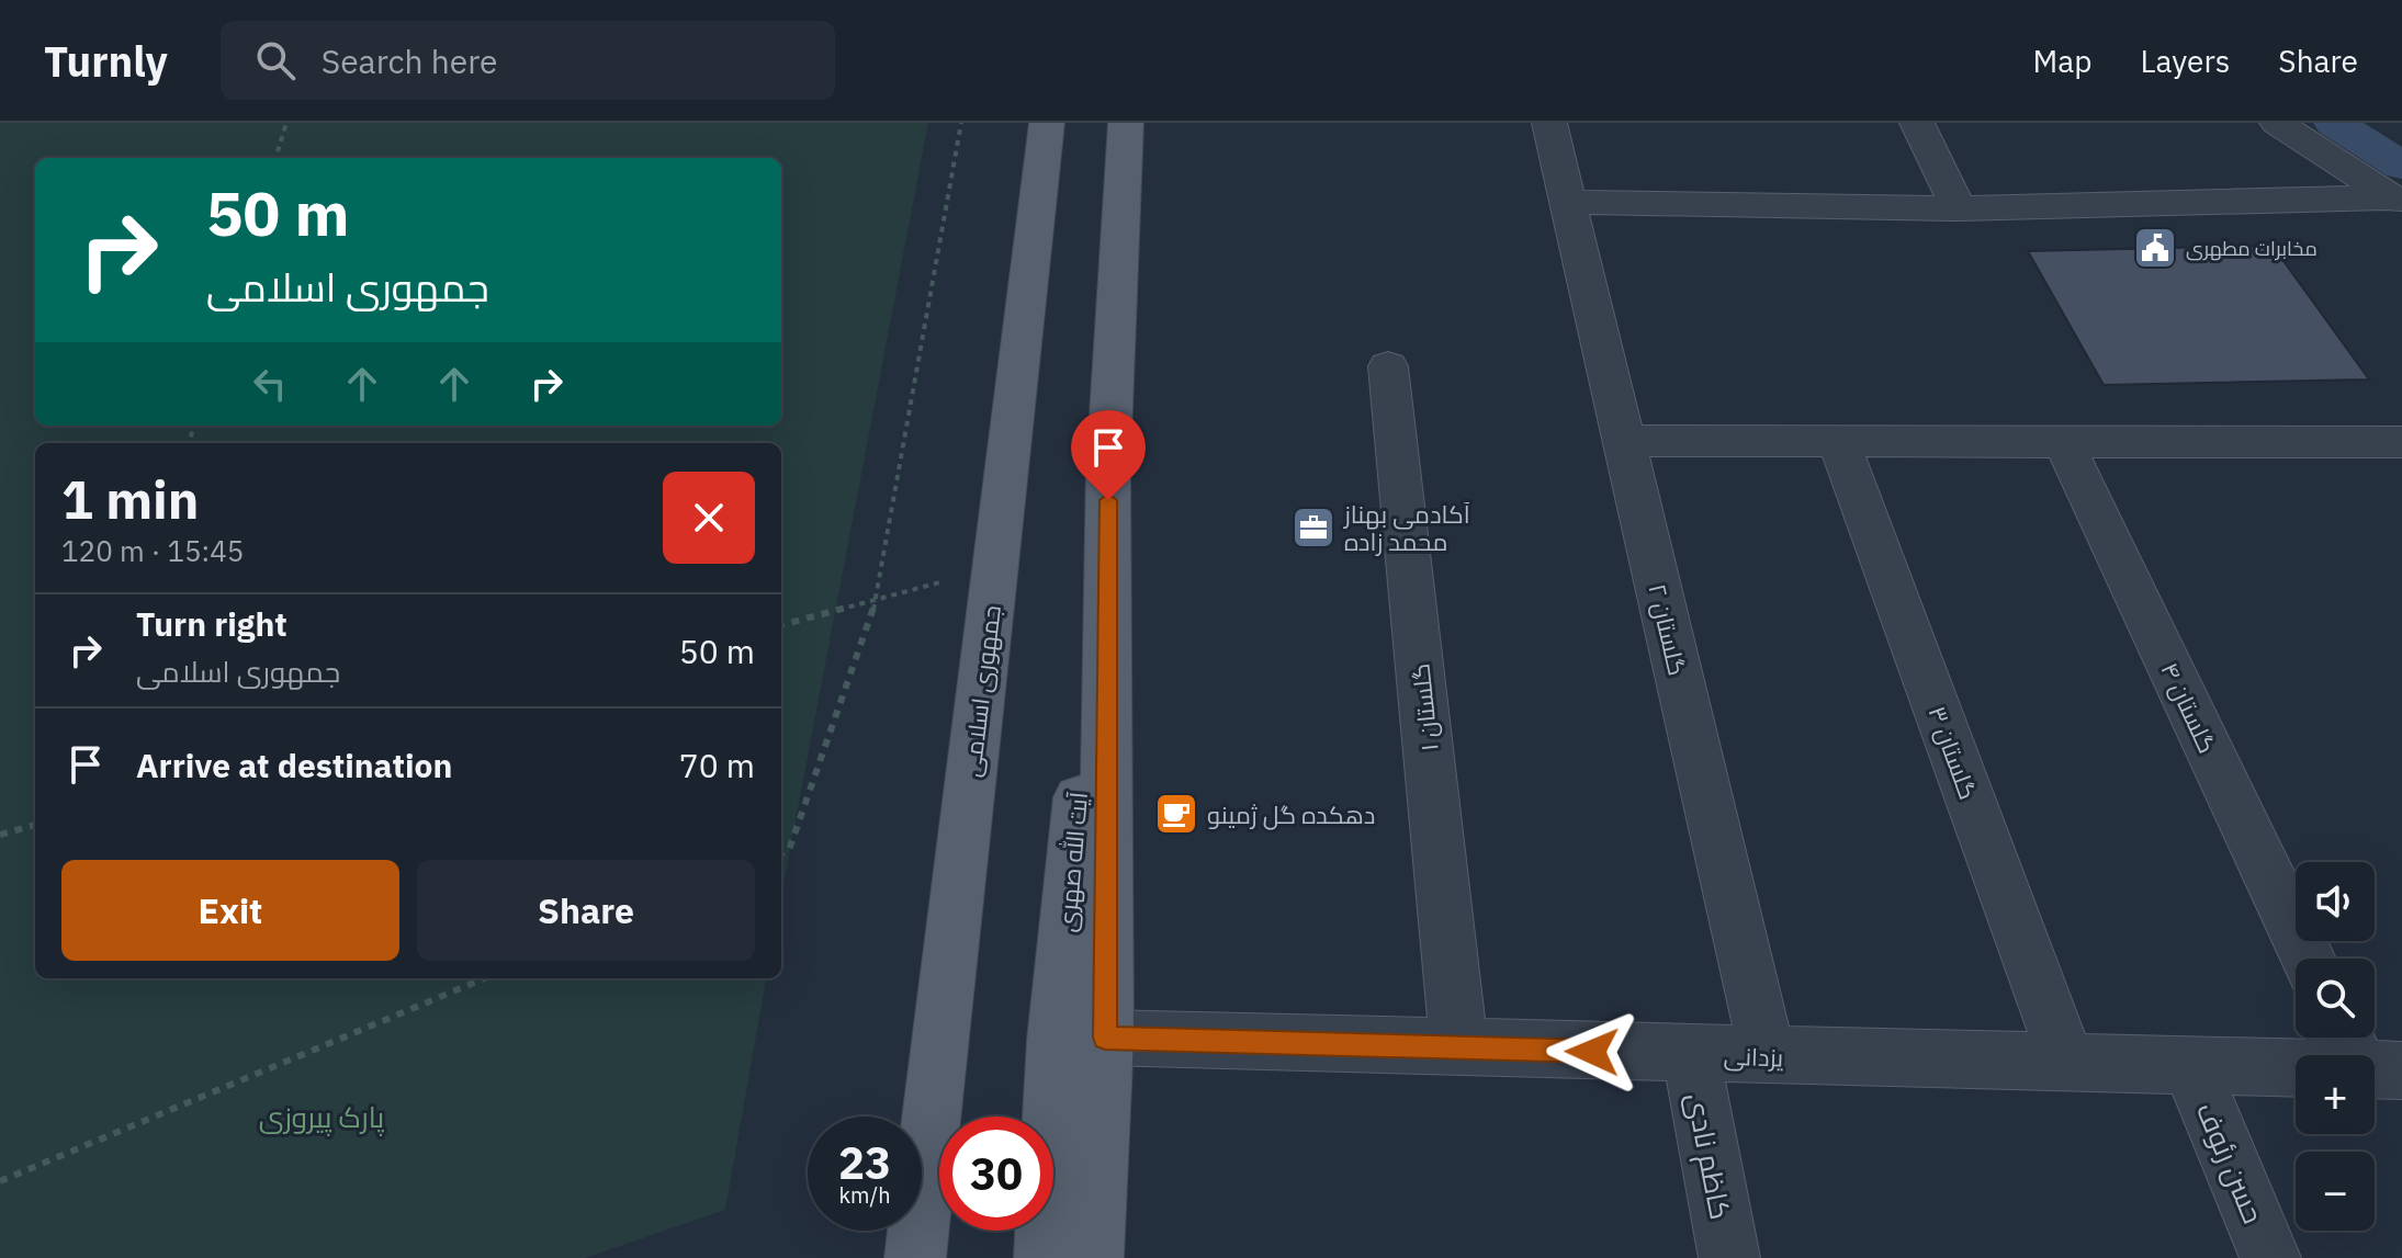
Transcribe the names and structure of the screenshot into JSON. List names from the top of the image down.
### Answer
{
  "streets": {
    "main road": ["جمهوری اسلامی", "آیت الله صهری"],
    "street": [
      "گلستان ۲",
      "گلستان ۱",
      "گلستان ۴",
      "گلستان ۳",
      "یزدانی",
      "کاظم نادی",
      "حسن رئوف"
    ]
  },
  "crossings": [
    ["گلستان ۲", "یزدانی"],
    ["گلستان ۱", "یزدانی"],
    ["گلستان ۳", "یزدانی"],
    ["یزدانی", "کاظم نادی"],
    ["یزدانی", "حسن رئوف"]
  ],
  "parks": ["پارک پیروزی"],
  "places": {
    "public building": ["مخابرات مطهری"],
    "office": ["آکادمی بهناز محمد زاده"],
    "cafe": ["دهکده گل ژمینو"]
  },
  "page": {
    "header": "Turnly",
    "search": "Search here",
    "nav": ["Map", "Layers", "Share"],
    "turn": ["50 m", "جمهوری اسلامی"],
    "heading": ["1 min", "120 m · 15:45"],
    "list": [
      {
        "name": "Turn right",
        "note": "جمهوری اسلامی",
        "value": "50 m"
      },
      {
        "name": "Arrive at destination",
        "value": "70 m"
      }
    ],
    "buttons": ["Exit", "Share"],
    "map_buttons": ["+", "−"],
    "speed": "23 km/h",
    "limit": "30"
  }
}
